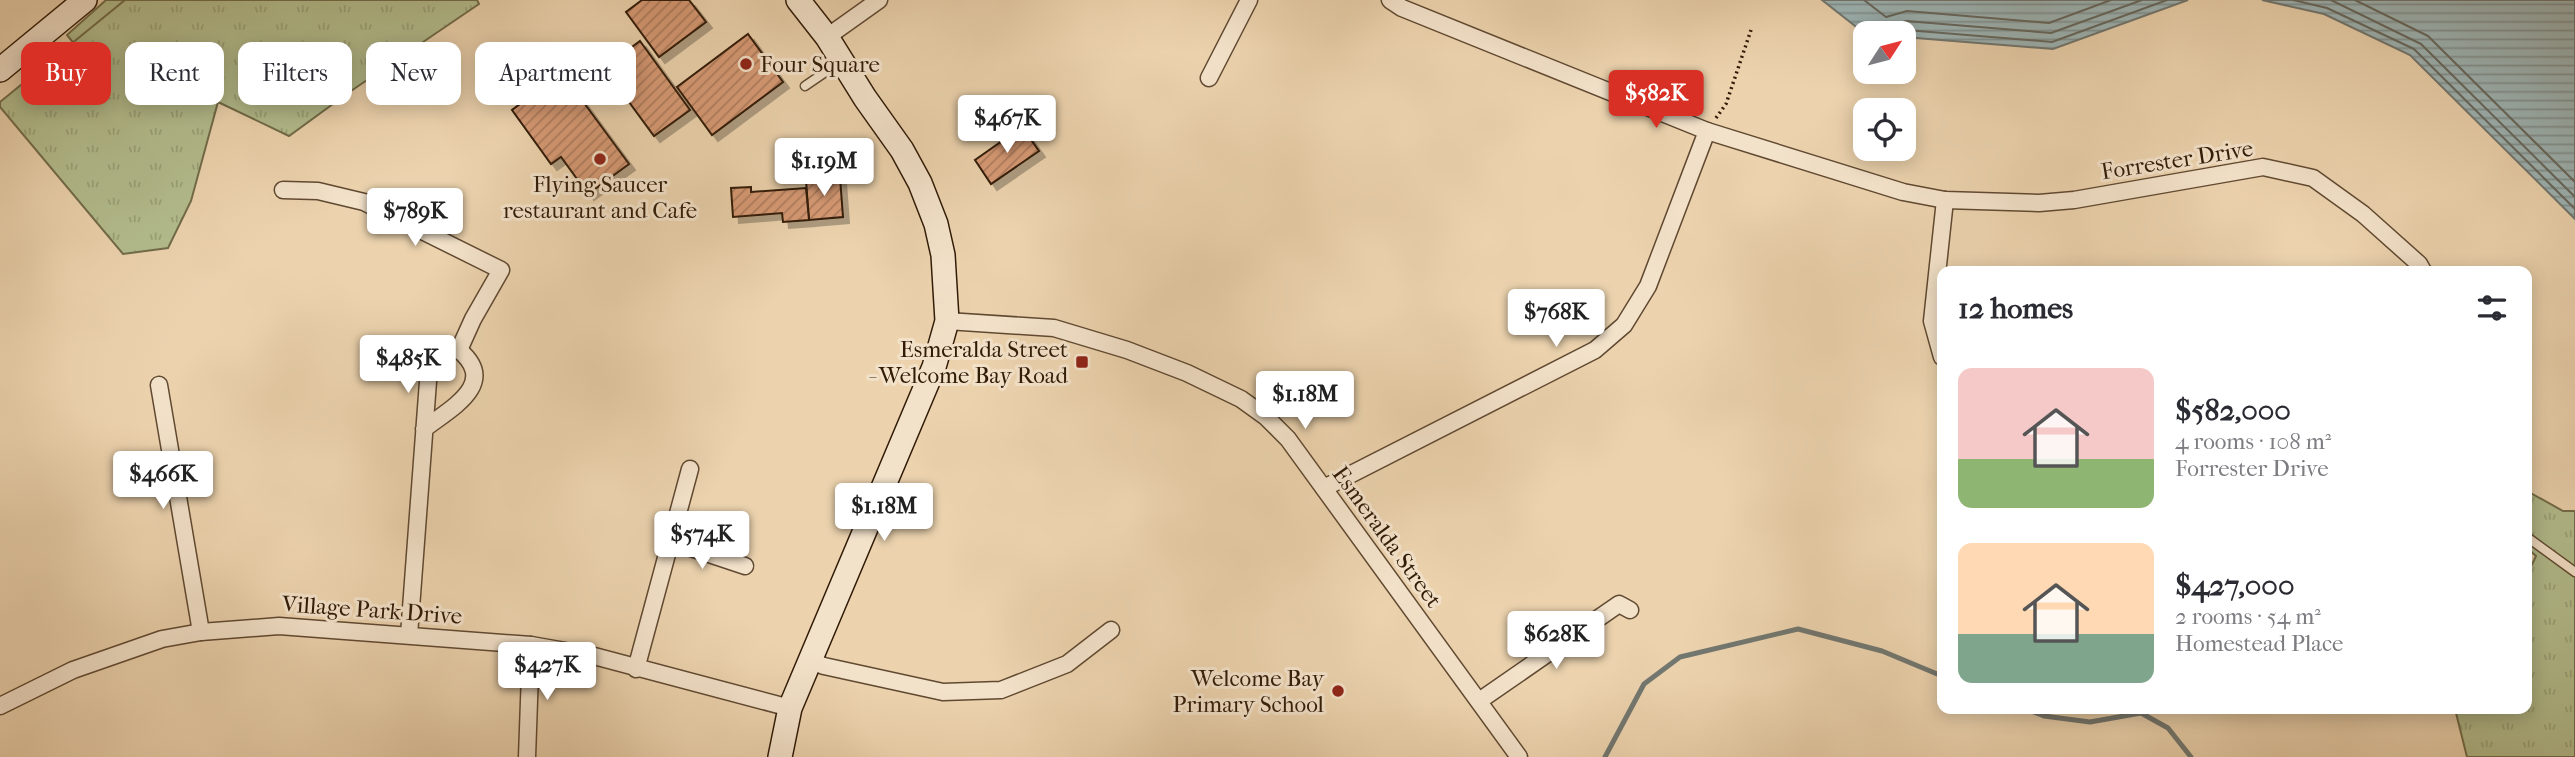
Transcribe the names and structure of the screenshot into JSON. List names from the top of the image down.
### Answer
{
  "streets": {
    "street": ["Forrester Drive", "Esmeralda Street", "Village Park Drive"]
  },
  "places": {
    "other": ["Four Square", "Flying Saucer restaurant and Cafe", "Welcome Bay Primary School"],
    "transit": ["Esmeralda Street - Welcome Bay Road"]
  },
  "north": "top right",
  "page": {
    "chip": [
      "Buy",
      "Rent",
      "Filters",
      "New",
      "Apartment"
    ],
    "price": [
      "$582K",
      "$467K",
      "$1.19M",
      "$789K",
      "$768K",
      "$485K",
      "$1.18M",
      "$466K",
      "$1.18M",
      "$574K",
      "$628K",
      "$427K"
    ],
    "heading": "12 homes",
    "list": [
      {
        "name": "$582,000",
        "note": "4 rooms · 108 m² · Forrester Drive"
      },
      {
        "name": "$427,000",
        "note": "2 rooms · 54 m² · Homestead Place"
      }
    ]
  }
}
